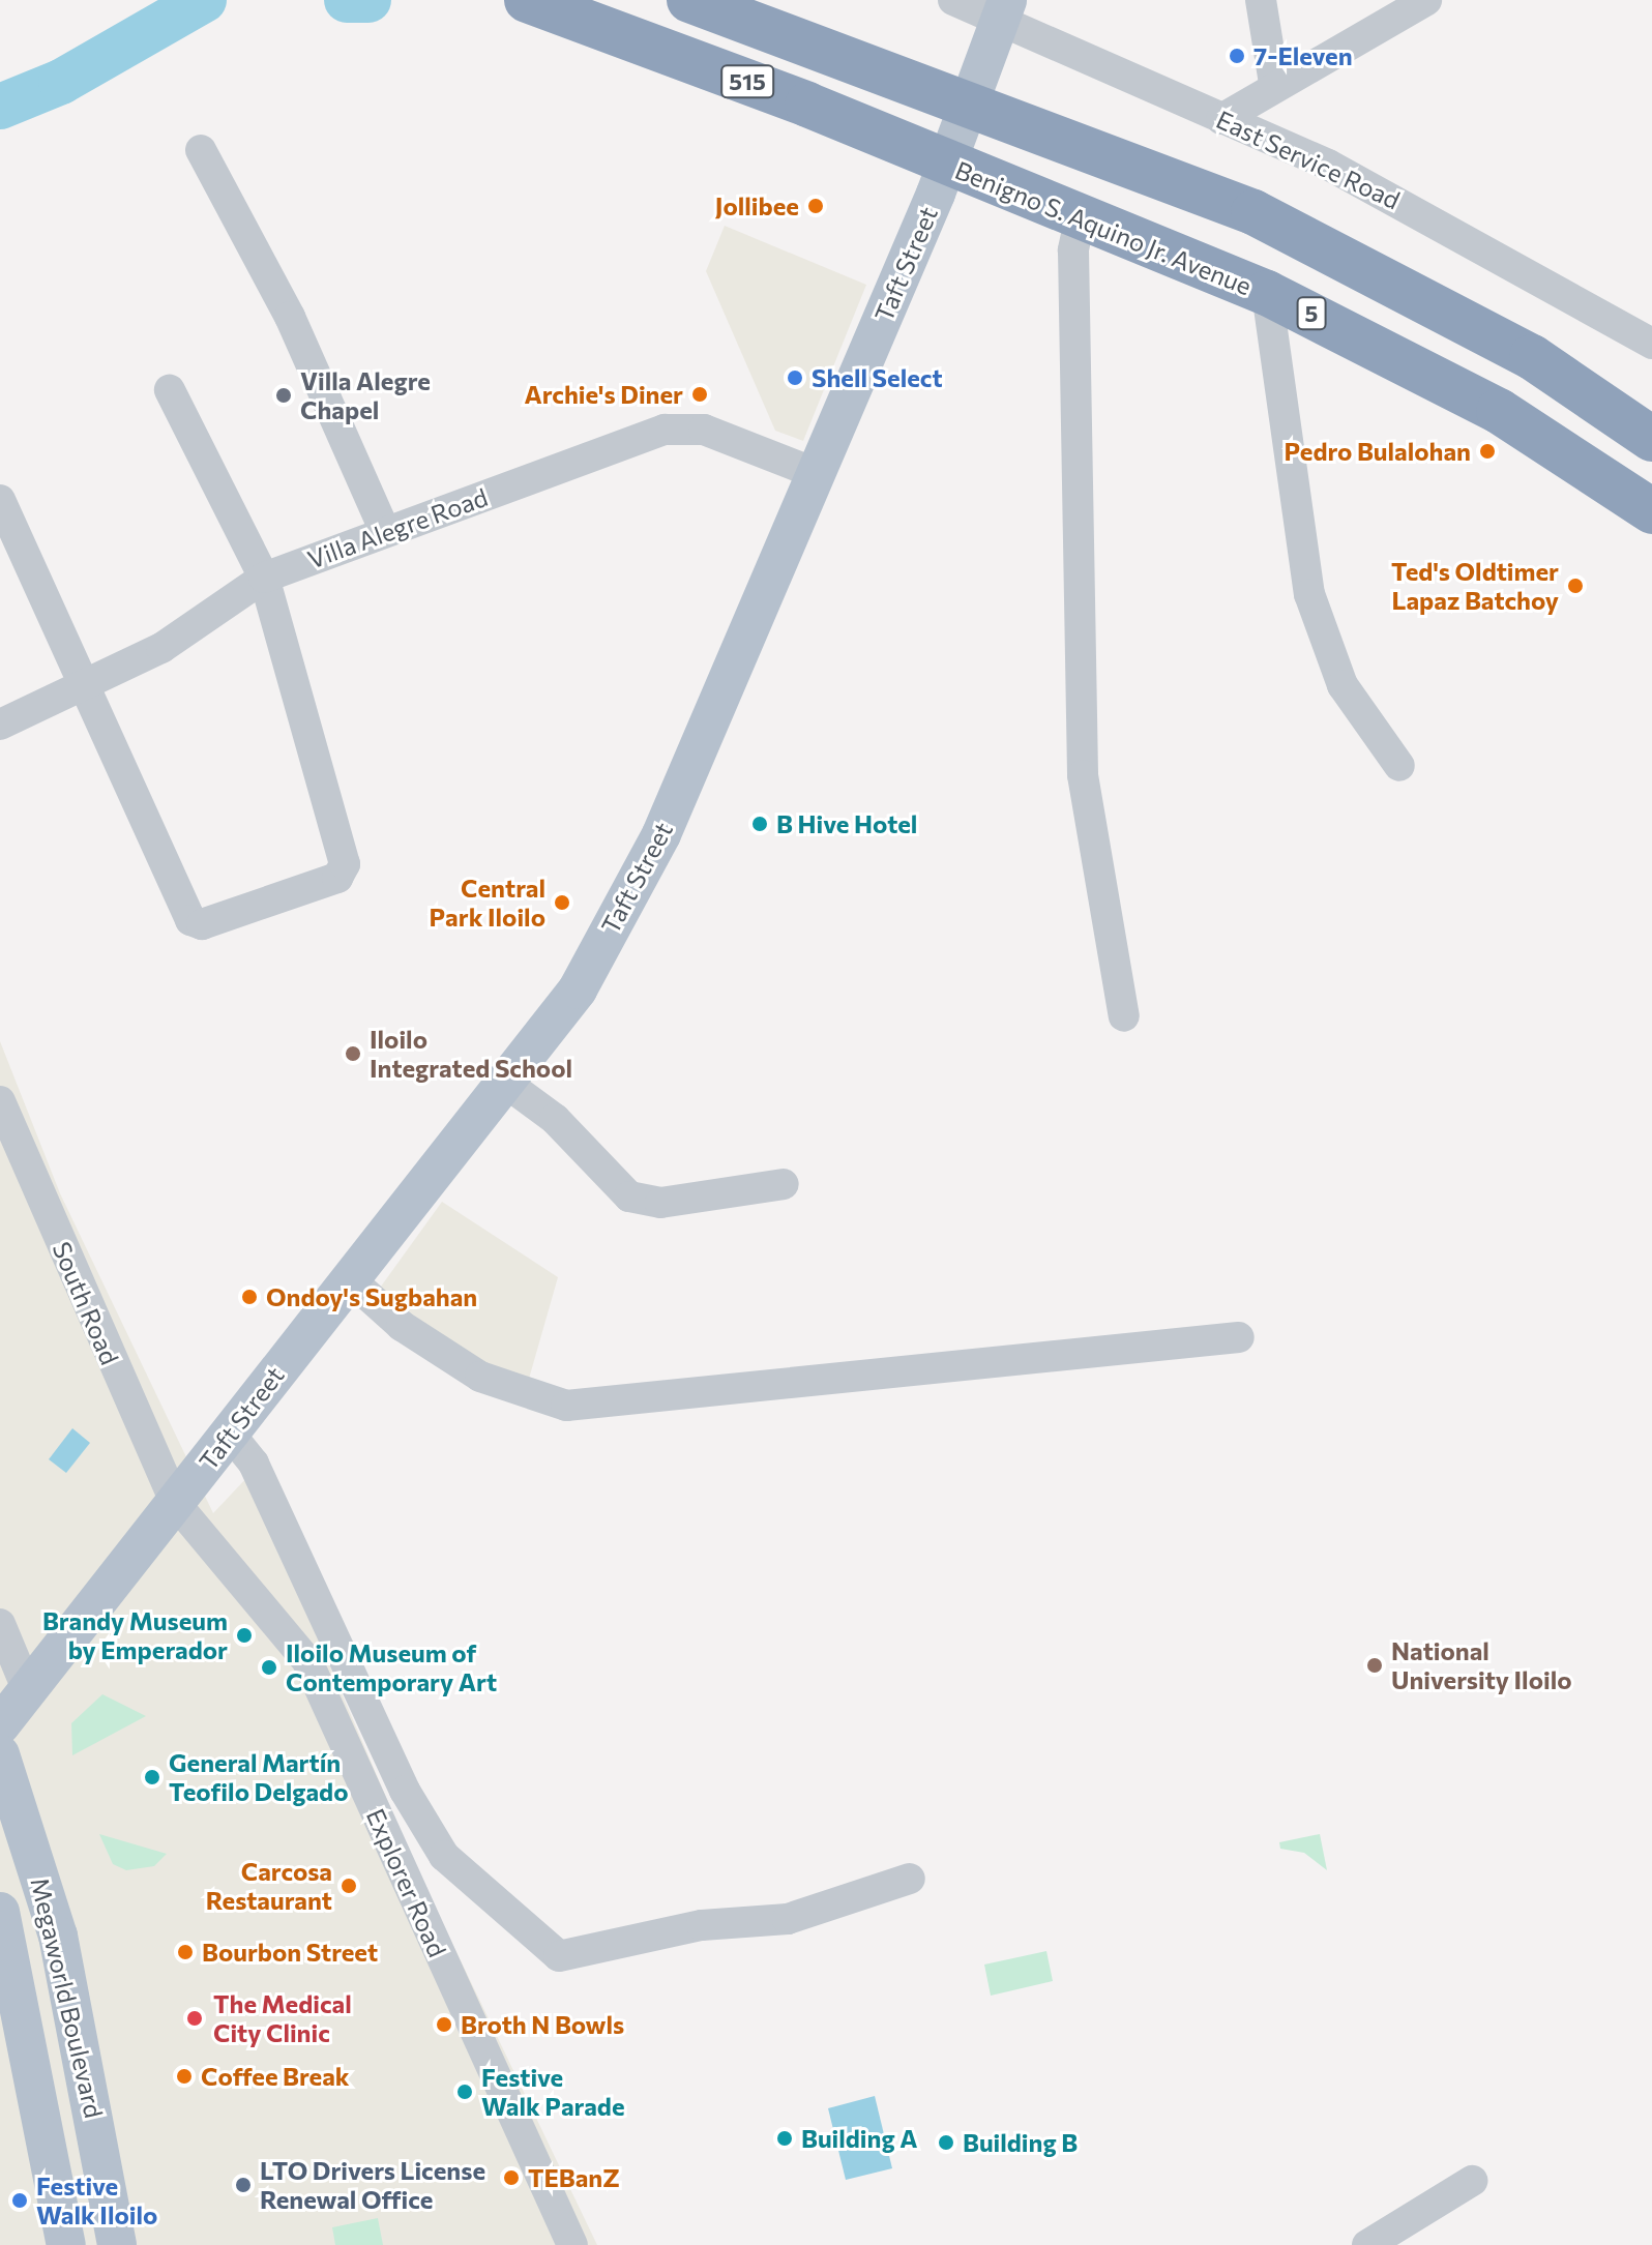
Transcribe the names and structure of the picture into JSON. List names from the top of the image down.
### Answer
{
  "streets": {
    "highway": ["515", "Benigno S. Aquino Jr. Avenue", "5"],
    "main road": ["Taft Street", "Megaworld Boulevard"],
    "street": [
      "East Service Road",
      "Villa Alegre Road",
      "South Road",
      "Explorer Road"
    ]
  },
  "crossings": [
    ["515", "Taft Street"],
    ["East Service Road", "Taft Street"],
    ["Benigno S. Aquino Jr. Avenue", "Taft Street"],
    ["Taft Street", "Villa Alegre Road"],
    ["Taft Street", "South Road"],
    ["Taft Street", "Explorer Road"],
    ["South Road", "Explorer Road"]
  ],
  "places": [
    "7-Eleven",
    "Jollibee",
    "Shell Select",
    "Archie's Diner",
    "Villa Alegre Chapel",
    "Pedro Bulalohan",
    "Ted's Oldtimer Lapaz Batchoy",
    "B Hive Hotel",
    "Central Park Iloilo",
    "Iloilo Integrated School",
    "Ondoy's Sugbahan",
    "Brandy Museum by Emperador",
    "National University Iloilo",
    "Iloilo Museum of Contemporary Art",
    "General Martín Teofilo Delgado",
    "Carcosa Restaurant",
    "Bourbon Street",
    "The Medical City Clinic",
    "Broth N Bowls",
    "Coffee Break",
    "Festive Walk Parade",
    "Building A",
    "Building B",
    "TEBanZ",
    "LTO Drivers License Renewal Office",
    "Festive Walk Iloilo"
  ]
}
